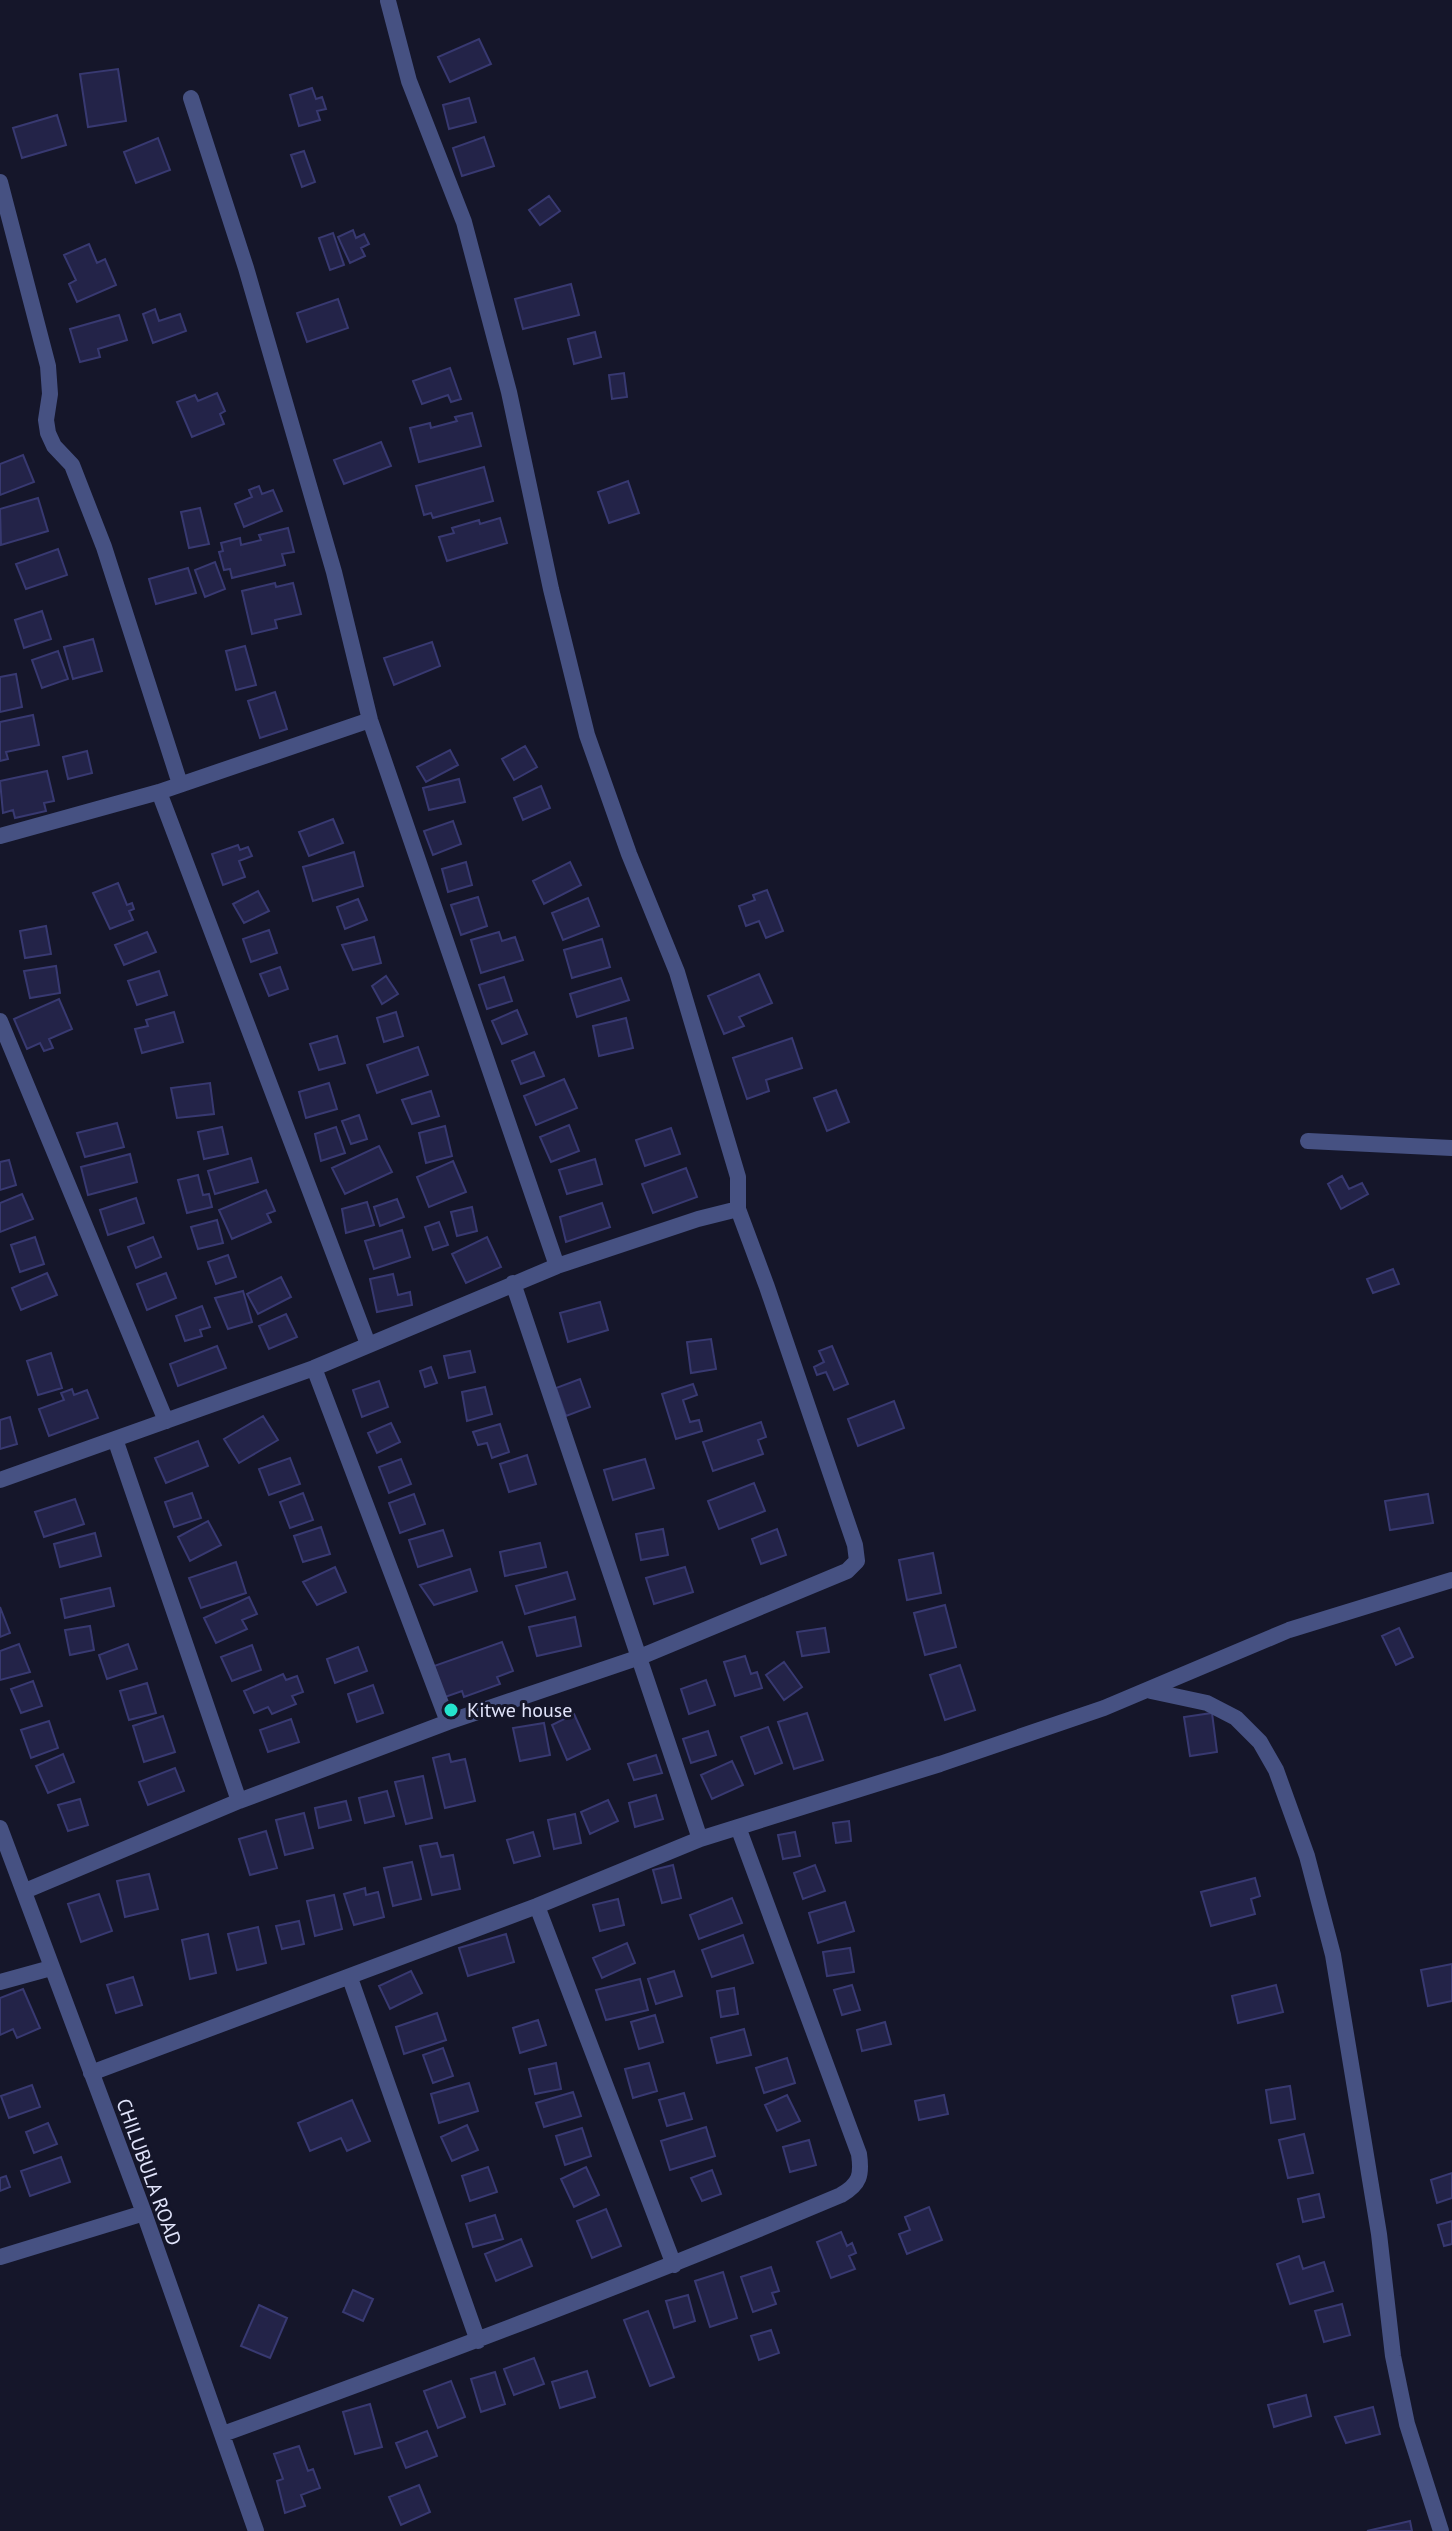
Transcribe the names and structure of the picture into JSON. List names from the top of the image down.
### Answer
{
  "streets": {
    "street": ["CHILUBULA ROAD"]
  },
  "places": ["Kitwe house"]
}
